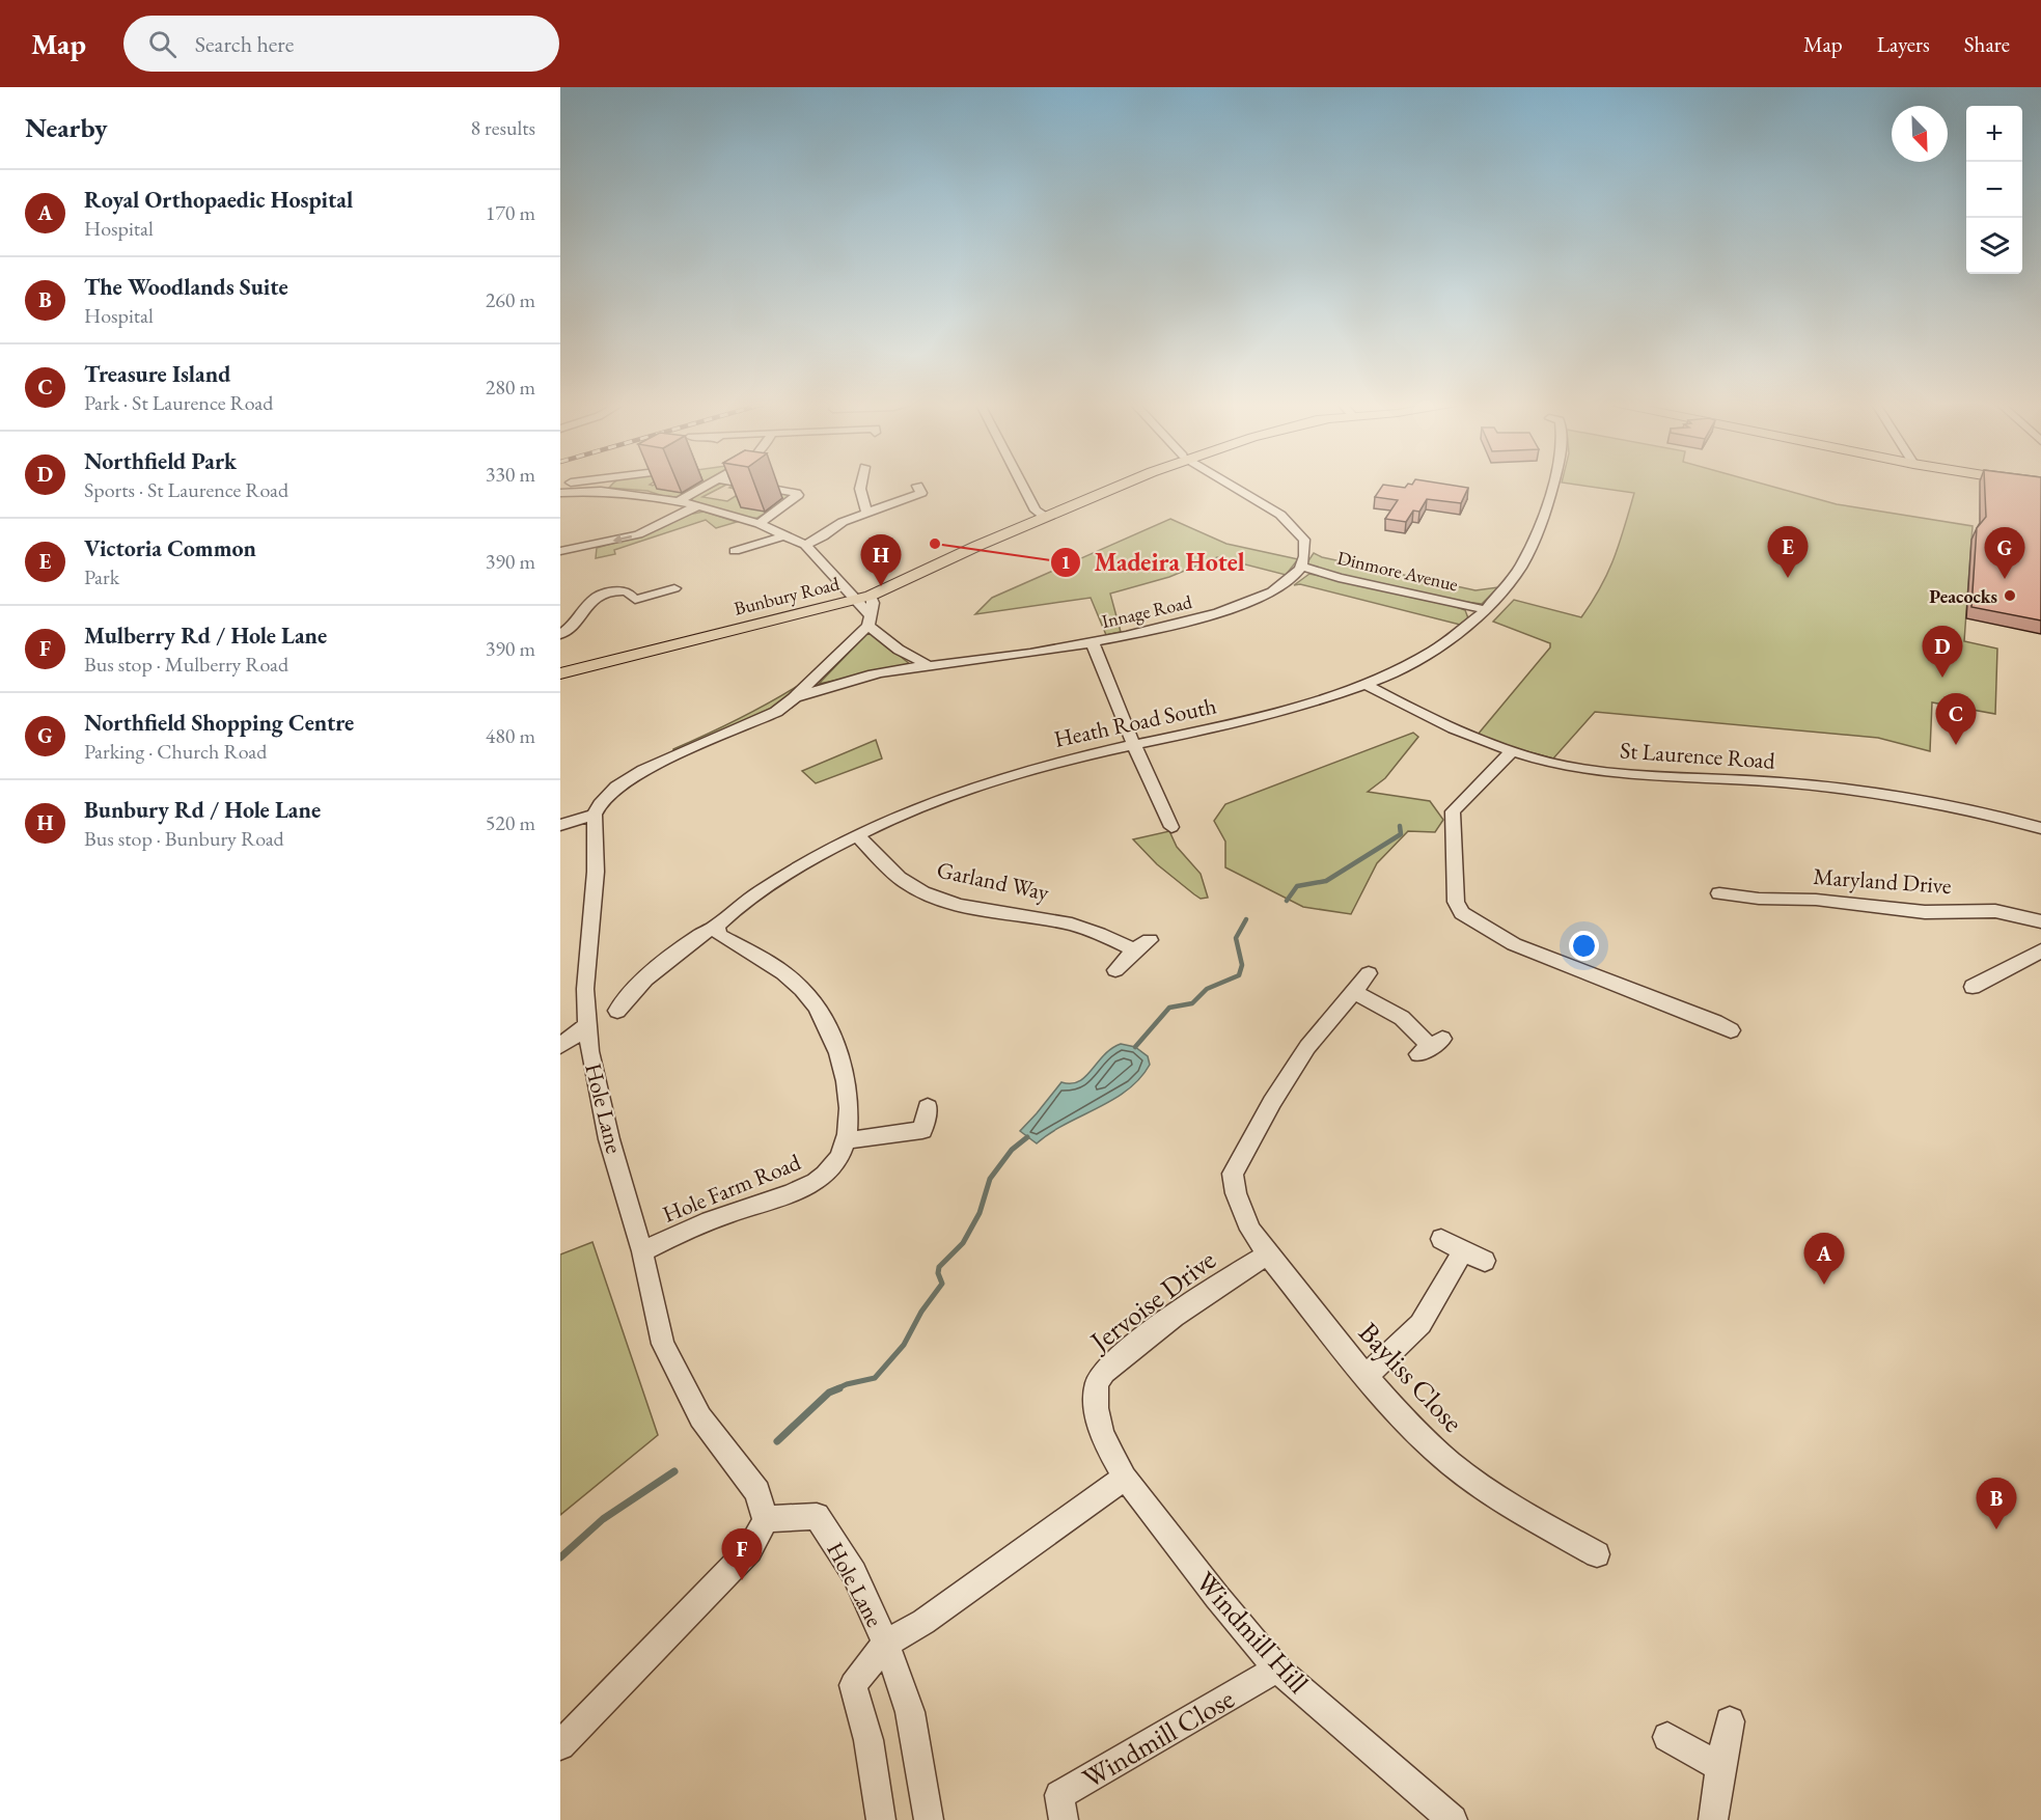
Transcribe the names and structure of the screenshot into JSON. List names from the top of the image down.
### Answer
{
  "streets": {
    "main road": ["Bunbury Road"],
    "street": [
      "Dinmore Avenue",
      "Innage Road",
      "Heath Road South",
      "St Laurence Road",
      "Garland Way",
      "Maryland Drive",
      "Hole Lane",
      "Hole Farm Road",
      "Jervoise Drive",
      "Bayliss Close",
      "Windmill Hill",
      "Windmill Close"
    ]
  },
  "crossings": [
    ["Dinmore Avenue", "Innage Road"],
    ["Dinmore Avenue", "Heath Road South"],
    ["Heath Road South", "St Laurence Road"],
    ["Heath Road South", "Garland Way"],
    ["Heath Road South", "Hole Farm Road"],
    ["Hole Lane", "Hole Farm Road"],
    ["Jervoise Drive", "Bayliss Close"],
    ["Jervoise Drive", "Windmill Hill"],
    ["Windmill Hill", "Windmill Close"]
  ],
  "places": ["Madeira Hotel", "Peacocks"],
  "north": "bottom right",
  "page": {
    "header": "Map",
    "search": "Search here",
    "nav": ["Map", "Layers", "Share"],
    "heading": ["Nearby", "8 results"],
    "map_buttons": ["+", "−"],
    "list": [
      {
        "mark": "A",
        "name": "Royal Orthopaedic Hospital",
        "note": "Hospital",
        "value": "170 m"
      },
      {
        "mark": "B",
        "name": "The Woodlands Suite",
        "note": "Hospital",
        "value": "260 m"
      },
      {
        "mark": "C",
        "name": "Treasure Island",
        "note": "Park · St Laurence Road",
        "value": "280 m"
      },
      {
        "mark": "D",
        "name": "Northfield Park",
        "note": "Sports · St Laurence Road",
        "value": "330 m"
      },
      {
        "mark": "E",
        "name": "Victoria Common",
        "note": "Park",
        "value": "390 m"
      },
      {
        "mark": "F",
        "name": "Mulberry Rd / Hole Lane",
        "note": "Bus stop · Mulberry Road",
        "value": "390 m"
      },
      {
        "mark": "G",
        "name": "Northfield Shopping Centre",
        "note": "Parking · Church Road",
        "value": "480 m"
      },
      {
        "mark": "H",
        "name": "Bunbury Rd / Hole Lane",
        "note": "Bus stop · Bunbury Road",
        "value": "520 m"
      }
    ],
    "pins": [
      "E",
      "G",
      "H",
      "D",
      "C",
      "A",
      "B",
      "F"
    ]
  }
}
